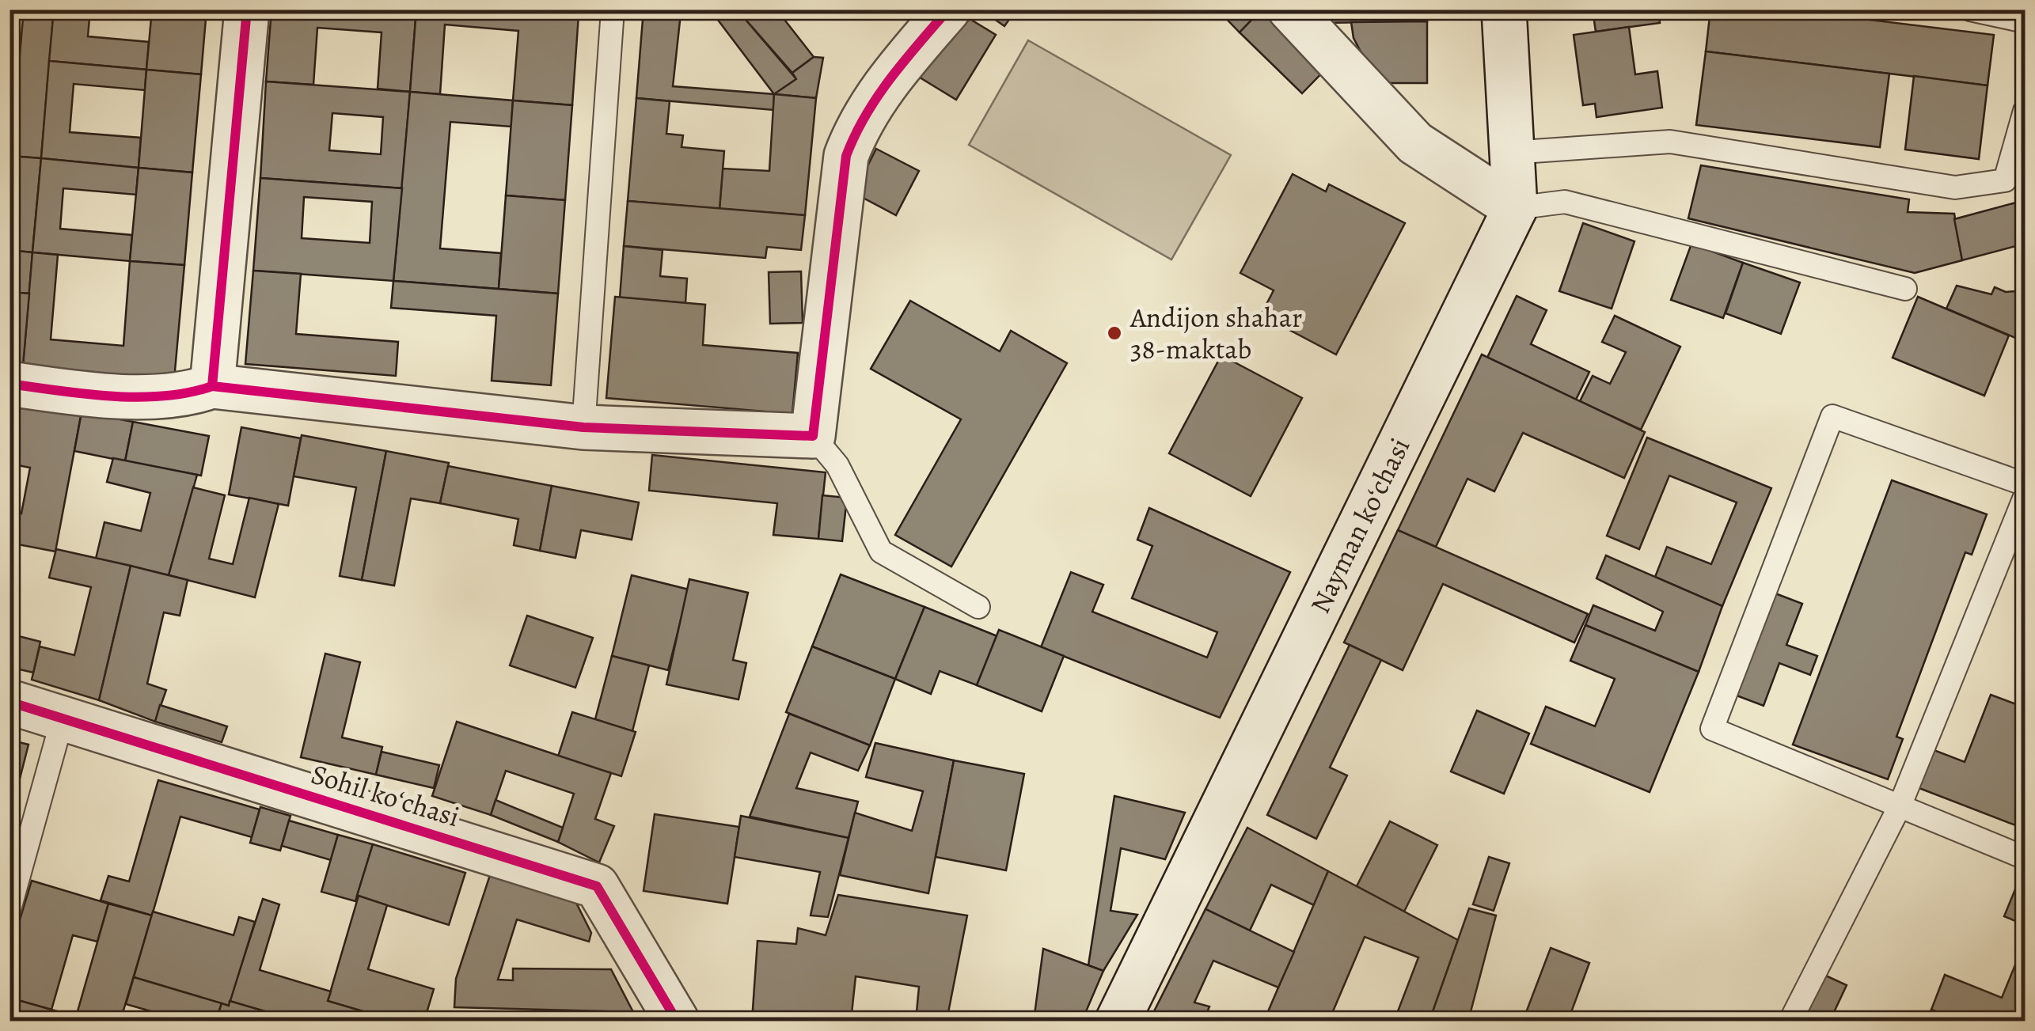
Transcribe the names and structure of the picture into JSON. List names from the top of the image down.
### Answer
{
  "streets": {
    "street": ["Nayman koʻchasi", "Sohil koʻchasi"]
  },
  "places": ["Andijon shahar 38-maktab"]
}
